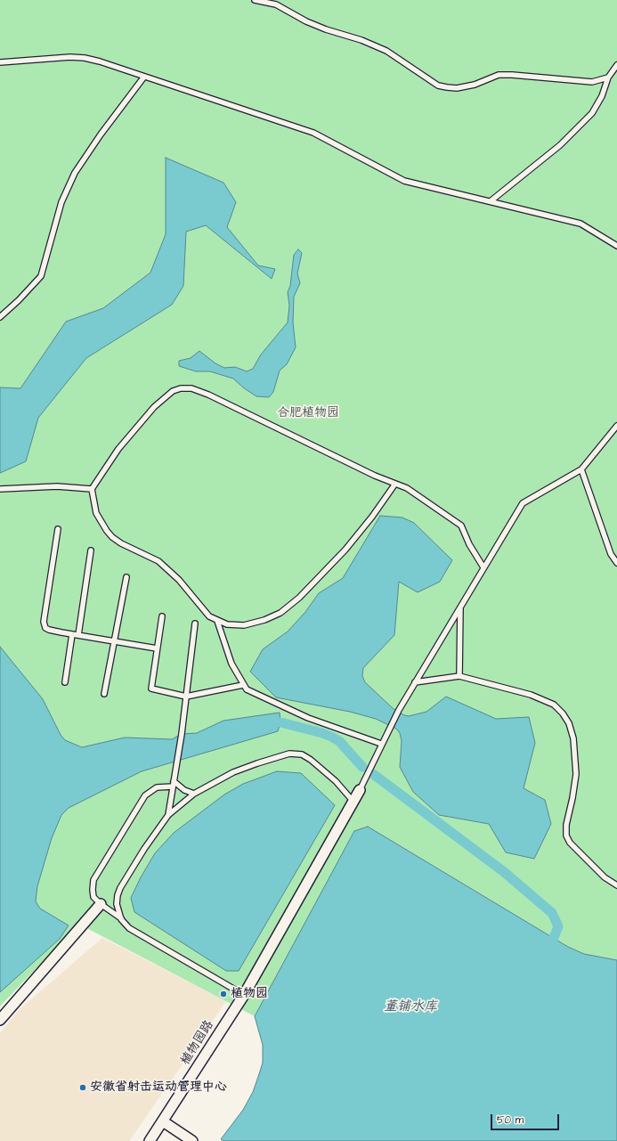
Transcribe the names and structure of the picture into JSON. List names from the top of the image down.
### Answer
{
  "streets": {
    "street": ["植物园路"]
  },
  "water": ["董铺水库"],
  "parks": ["合肥植物园"],
  "places": ["植物园", "安徽省射击运动管理中心"],
  "scale_bar": "50 m"
}
